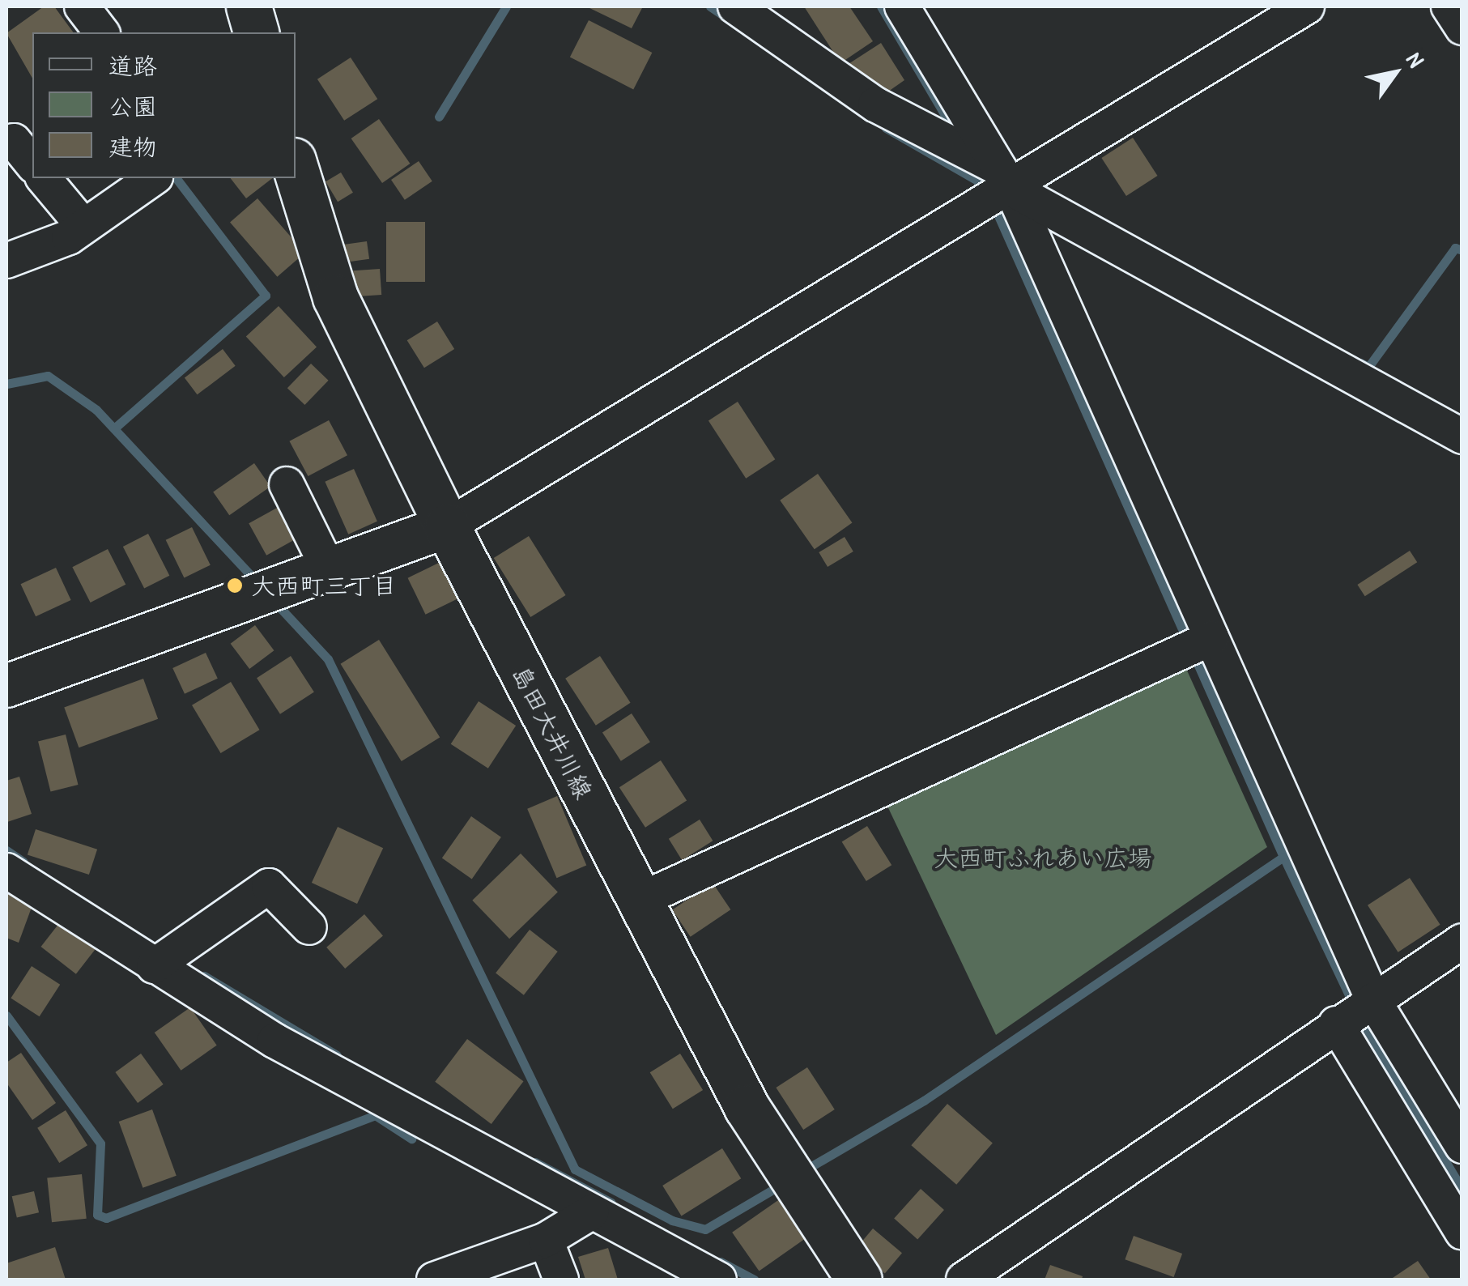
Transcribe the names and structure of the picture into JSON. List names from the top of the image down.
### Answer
{
  "streets": {
    "main road": ["島田大井川線"]
  },
  "parks": ["大西町ふれあい広場"],
  "places": ["大西町三丁目"],
  "legend": ["道路", "公園", "建物"],
  "north": "top right"
}
